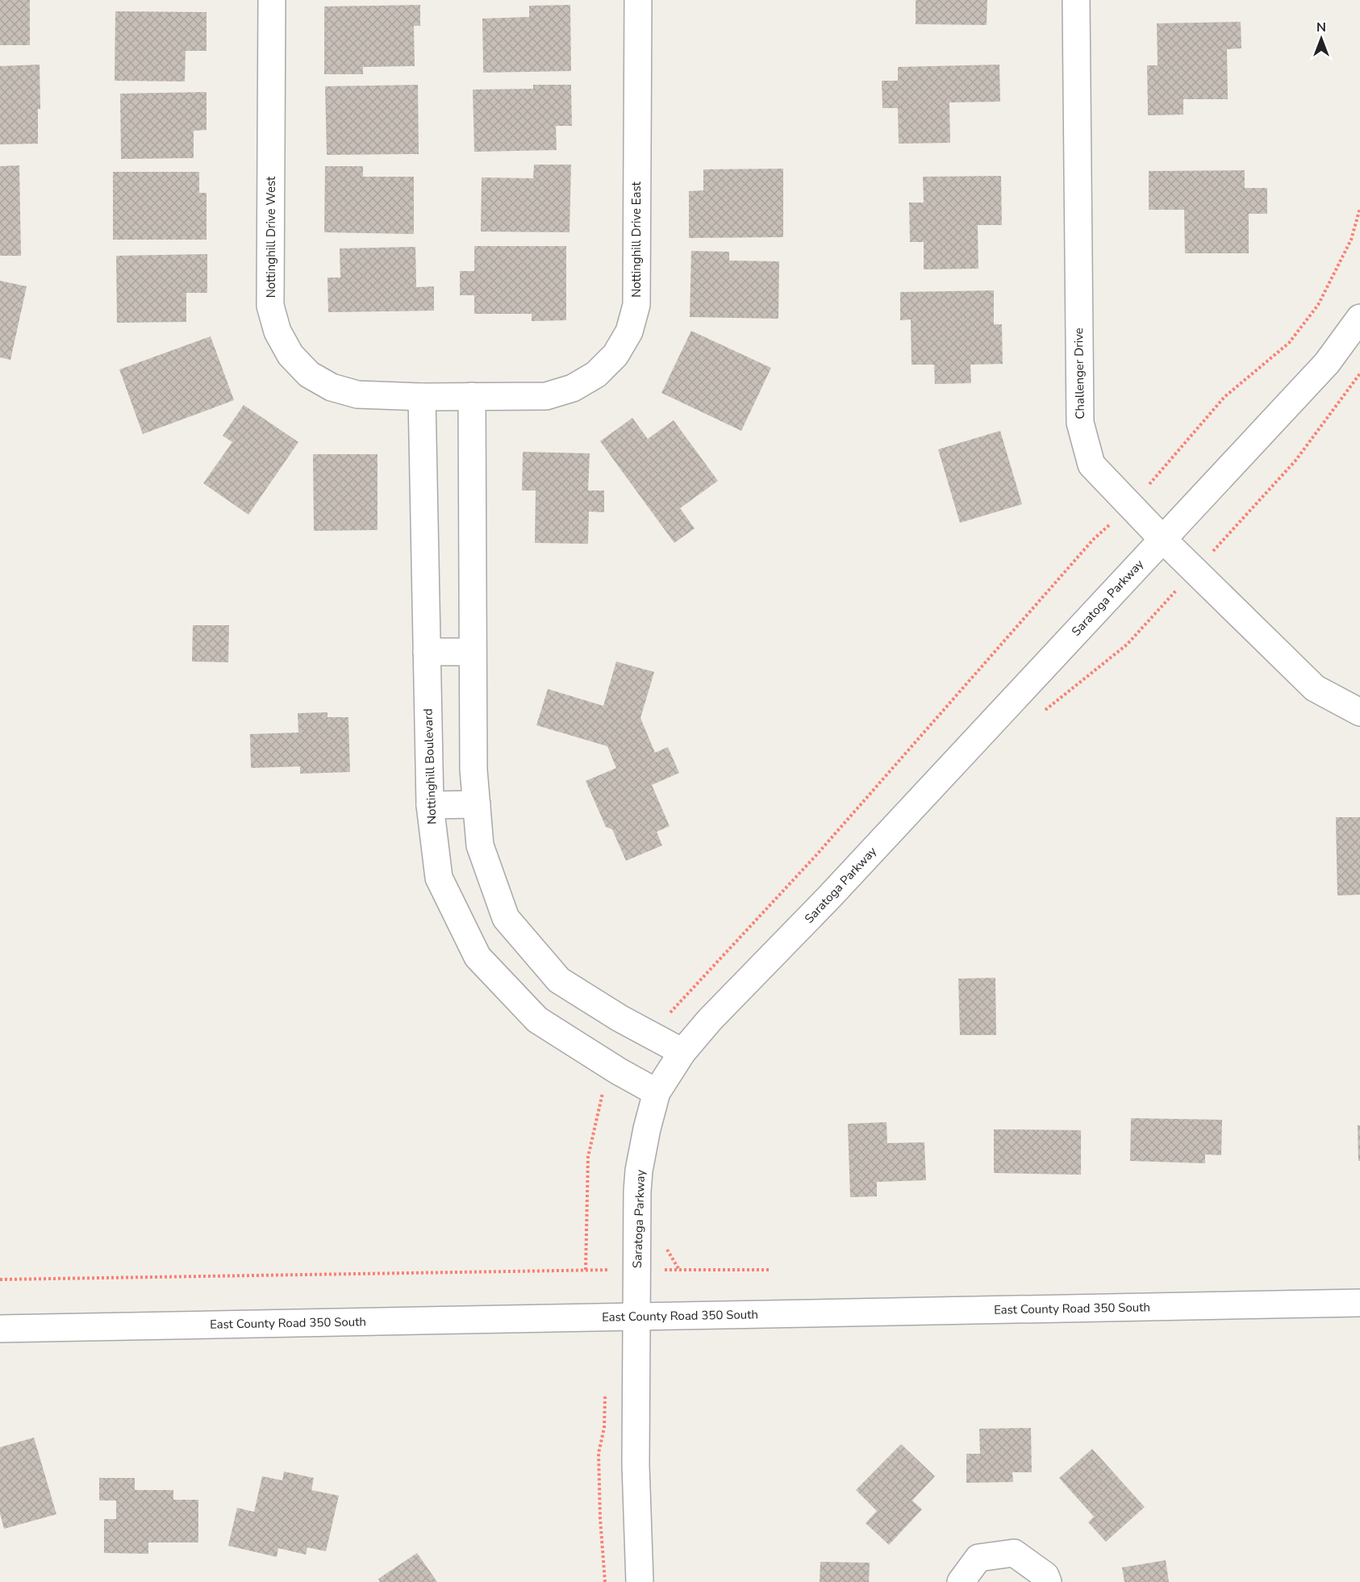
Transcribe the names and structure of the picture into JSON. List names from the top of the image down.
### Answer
{
  "streets": {
    "street": [
      "Nottinghill Drive West",
      "Nottinghill Drive East",
      "Challenger Drive",
      "Saratoga Parkway",
      "Nottinghill Boulevard",
      "East County Road 350 South"
    ]
  },
  "crossings": [
    ["Nottinghill Drive West", "Nottinghill Drive East"],
    ["Nottinghill Drive West", "Nottinghill Boulevard"],
    ["Nottinghill Drive East", "Nottinghill Boulevard"],
    ["Challenger Drive", "Saratoga Parkway"],
    ["Saratoga Parkway", "Nottinghill Boulevard"],
    ["Saratoga Parkway", "East County Road 350 South"]
  ],
  "north": "top"
}
